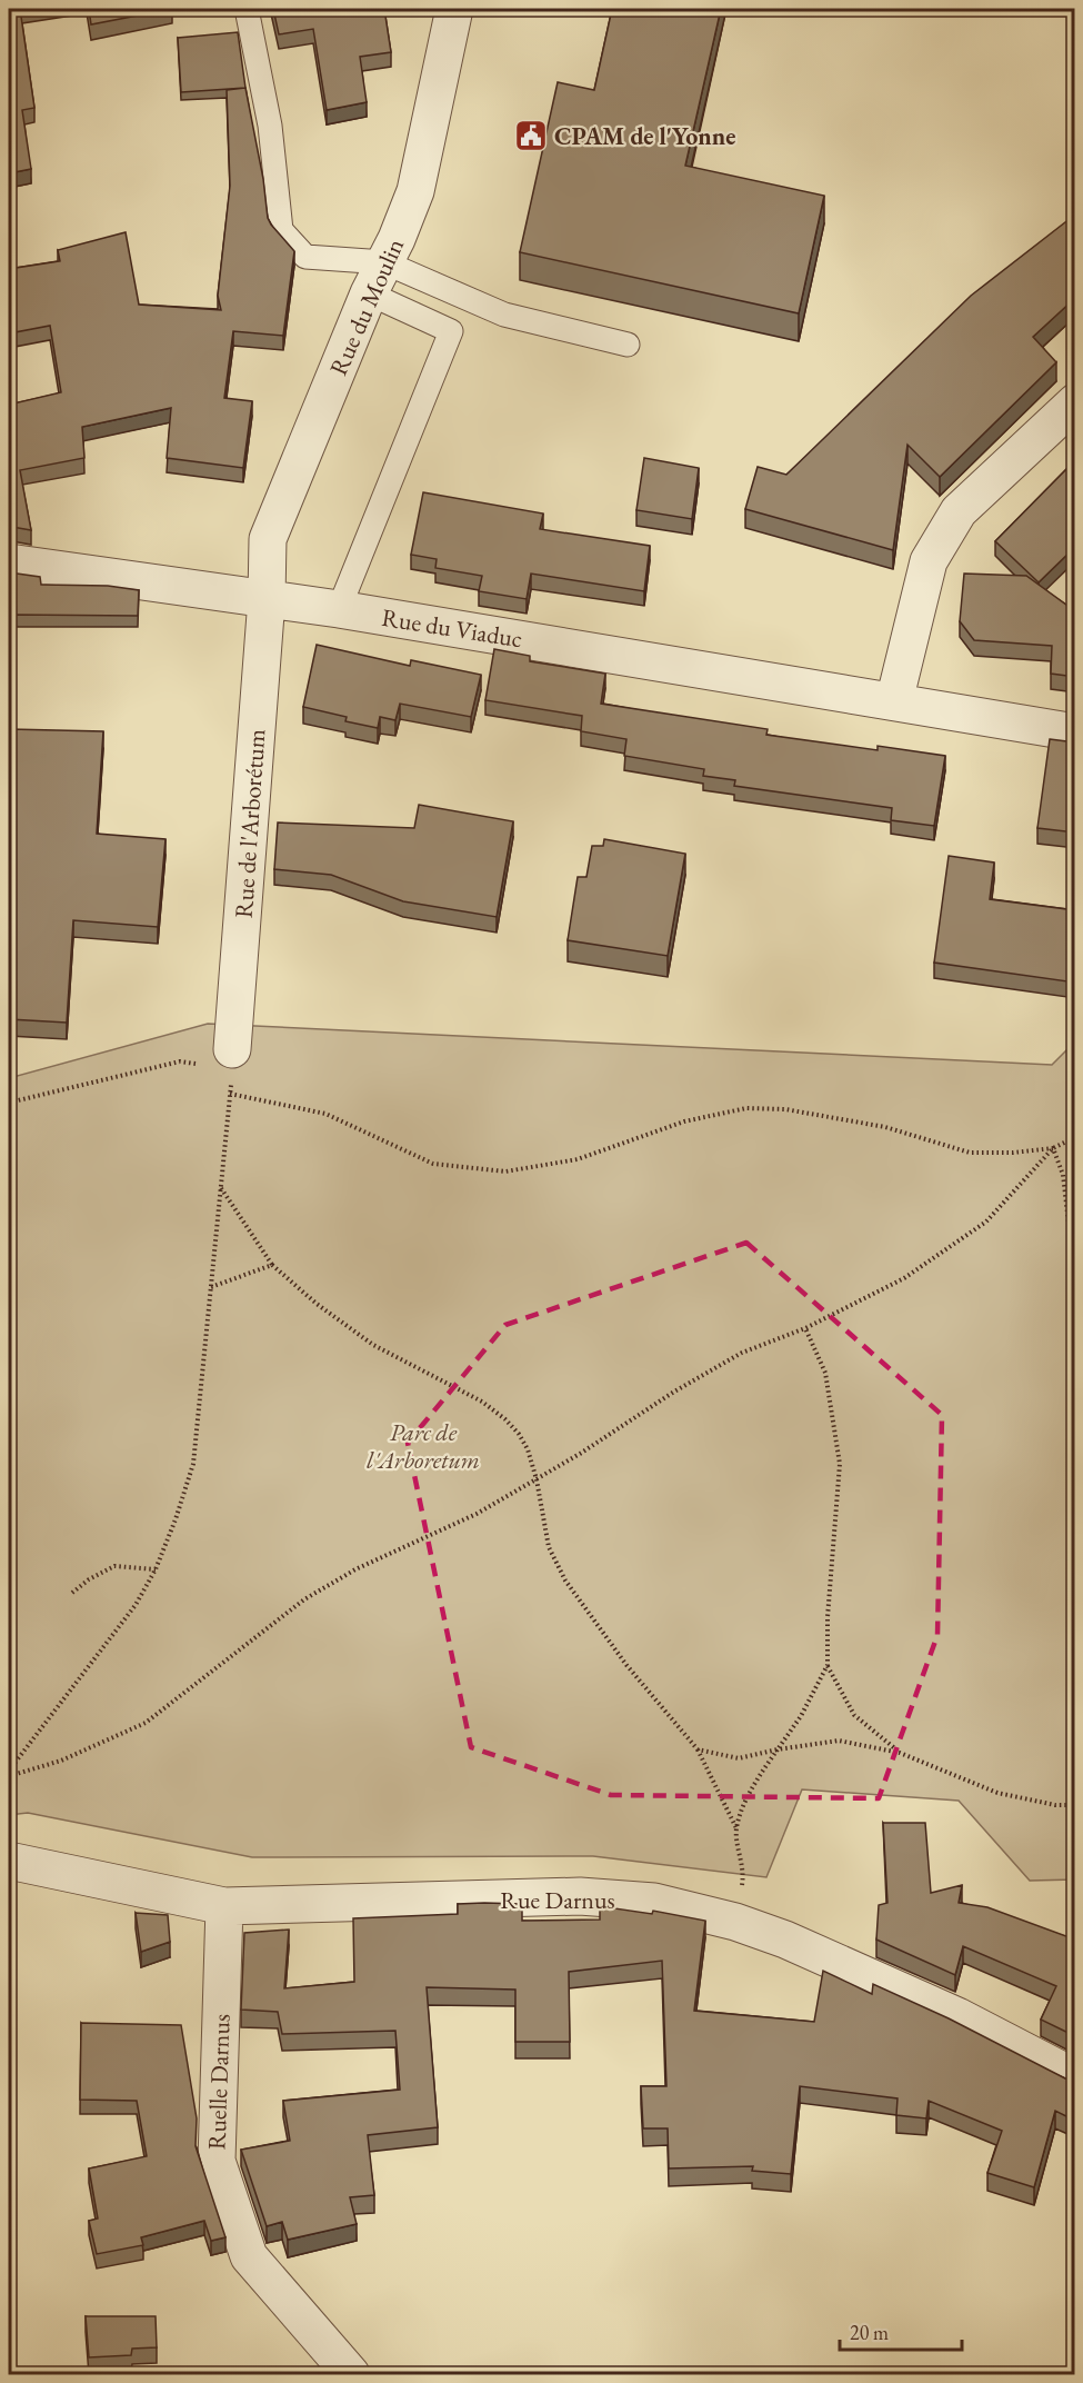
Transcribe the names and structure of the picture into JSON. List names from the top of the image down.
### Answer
{
  "streets": {
    "street": [
      "Rue du Moulin",
      "Rue du Viaduc",
      "Rue de l'Arborétum",
      "Rue Darnus",
      "Ruelle Darnus"
    ]
  },
  "crossings": [
    ["Rue du Moulin", "Rue du Viaduc"],
    ["Rue du Moulin", "Rue de l'Arborétum"],
    ["Rue du Viaduc", "Rue de l'Arborétum"],
    ["Rue Darnus", "Ruelle Darnus"]
  ],
  "parks": ["Parc de l'Arboretum"],
  "places": {
    "public building": ["CPAM de l'Yonne"]
  },
  "scale_bar": "20 m"
}
